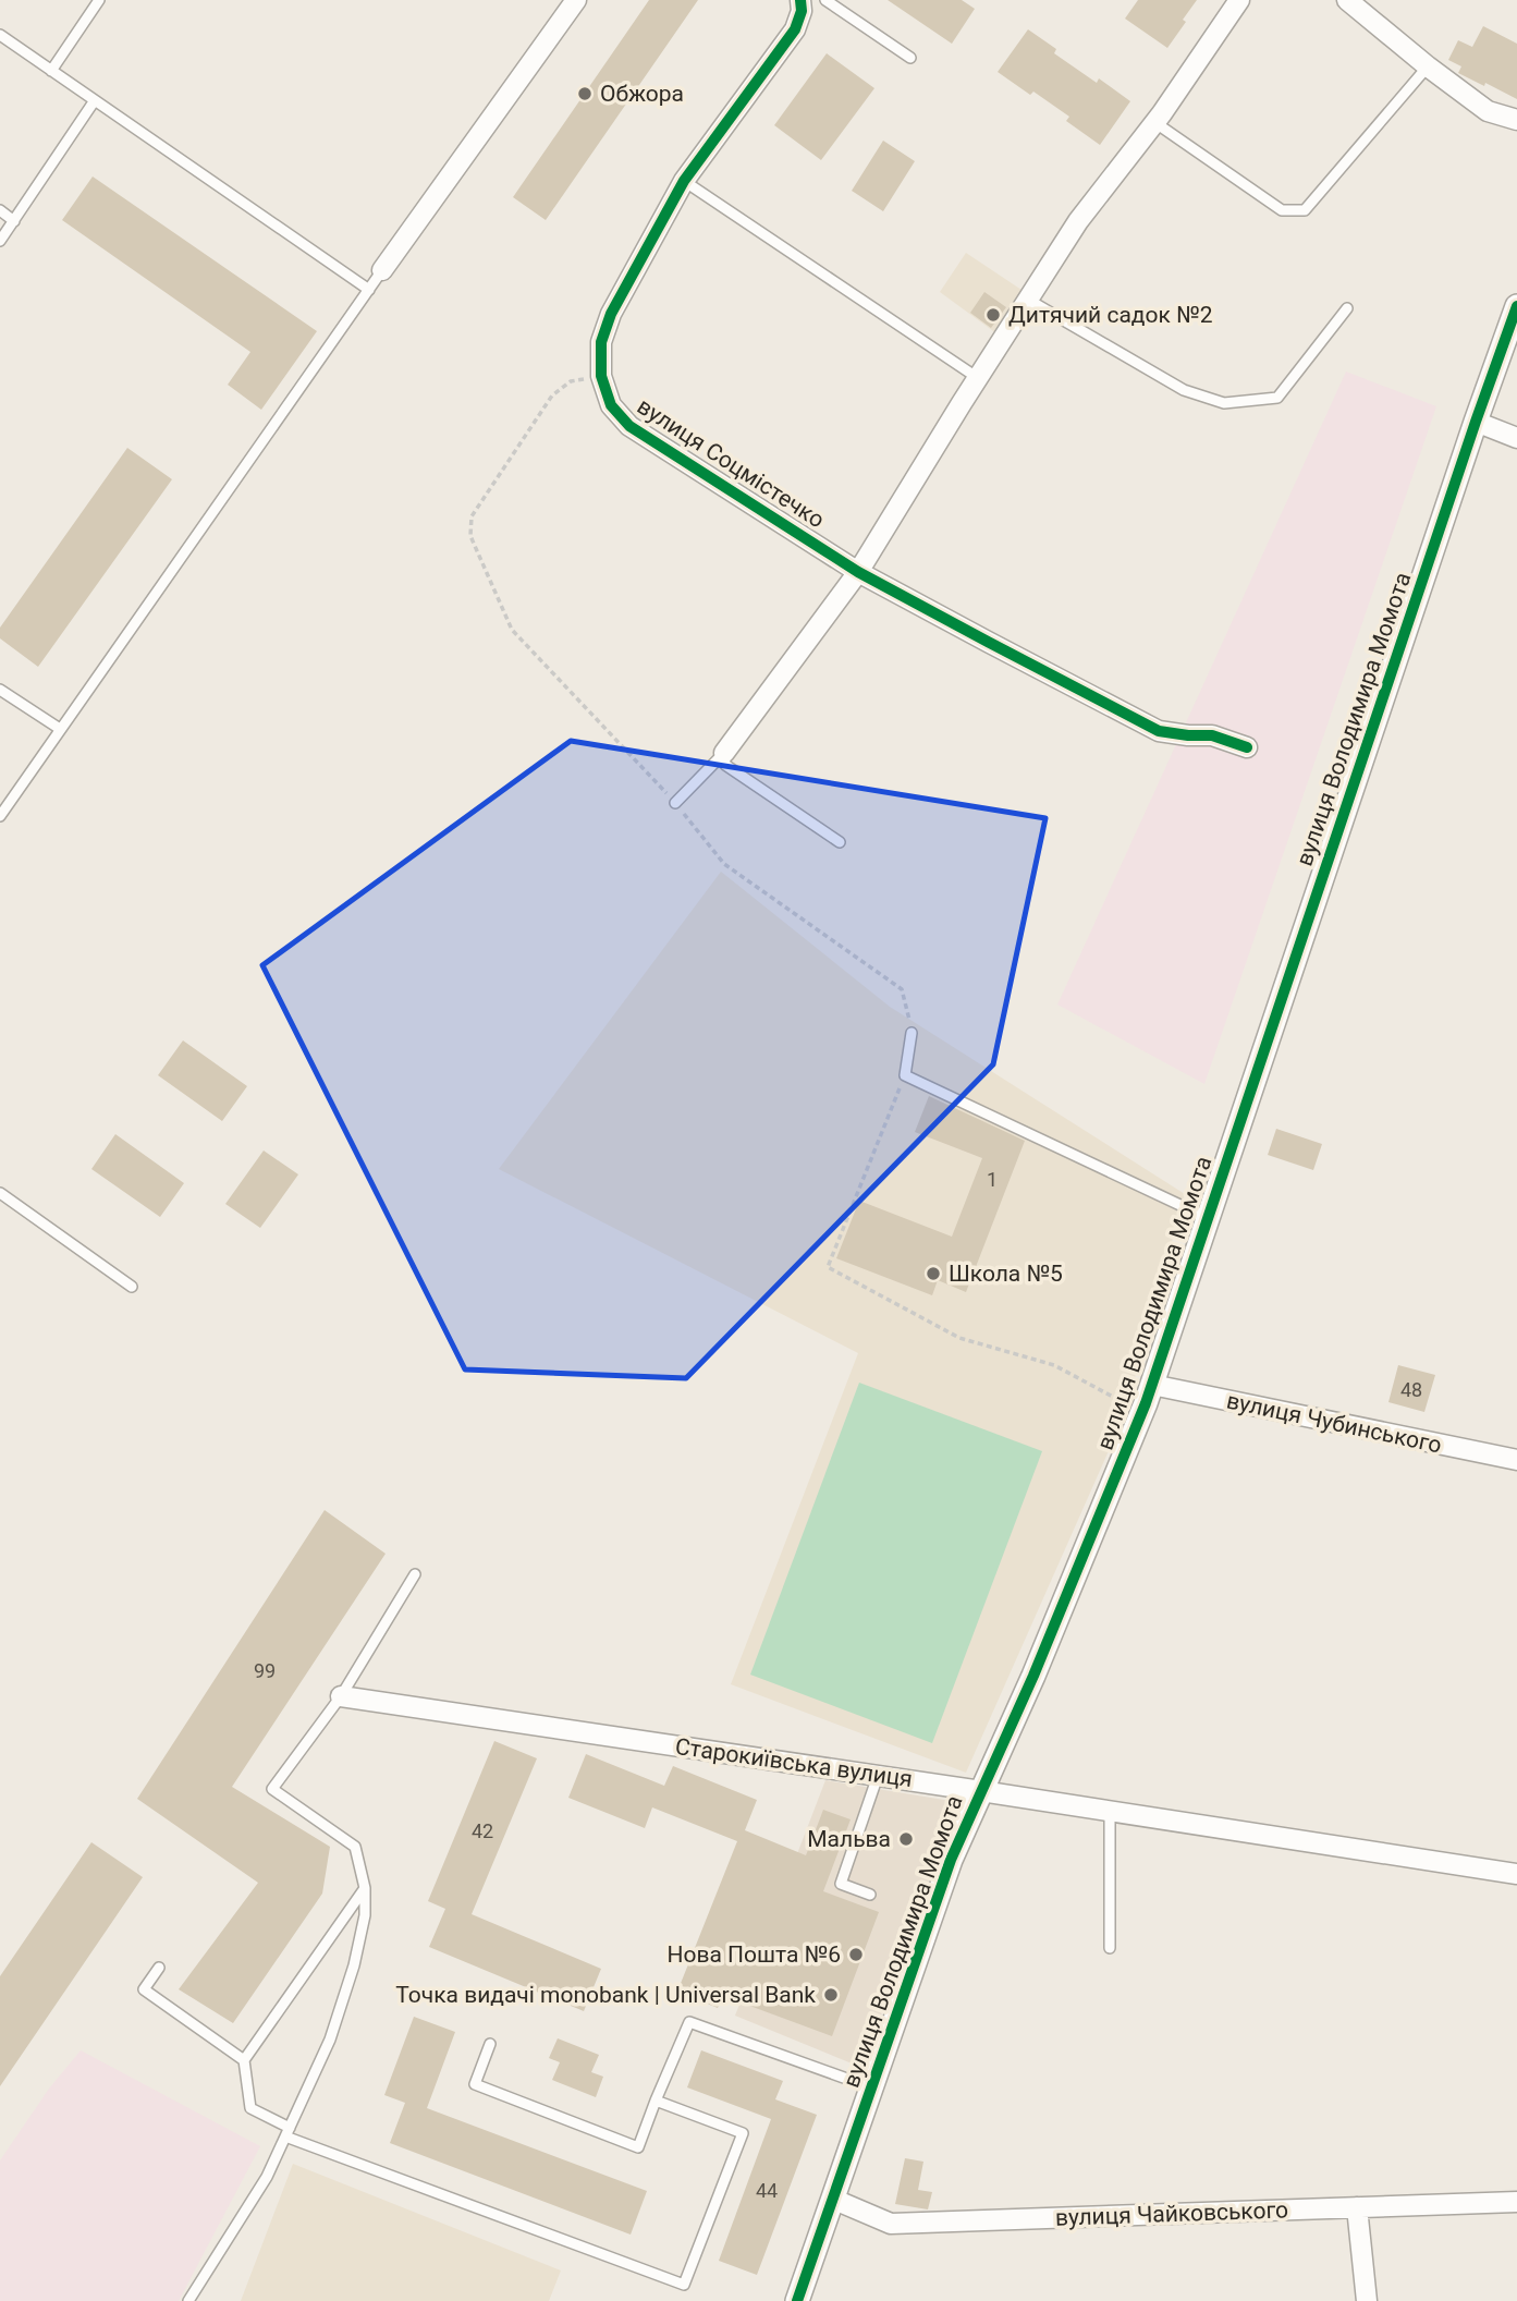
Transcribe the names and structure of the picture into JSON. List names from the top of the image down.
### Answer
{
  "streets": {
    "street": [
      "вулиця Соцмістечко",
      "вулиця Володимира Момота",
      "вулиця Чубинського",
      "Старокиївська вулиця",
      "вулиця Чайковського"
    ]
  },
  "crossings": [
    ["вулиця Володимира Момота", "вулиця Чубинського"],
    ["вулиця Володимира Момота", "Старокиївська вулиця"],
    ["вулиця Володимира Момота", "вулиця Чайковського"]
  ],
  "places": [
    "Обжора",
    "Дитячий садок №2",
    "Школа №5",
    "Мальва",
    "Нова Пошта №6",
    "Точка видачі monobank | Universal Bank"
  ],
  "house_numbers": [
    "1",
    "48",
    "99",
    "42",
    "44"
  ]
}
